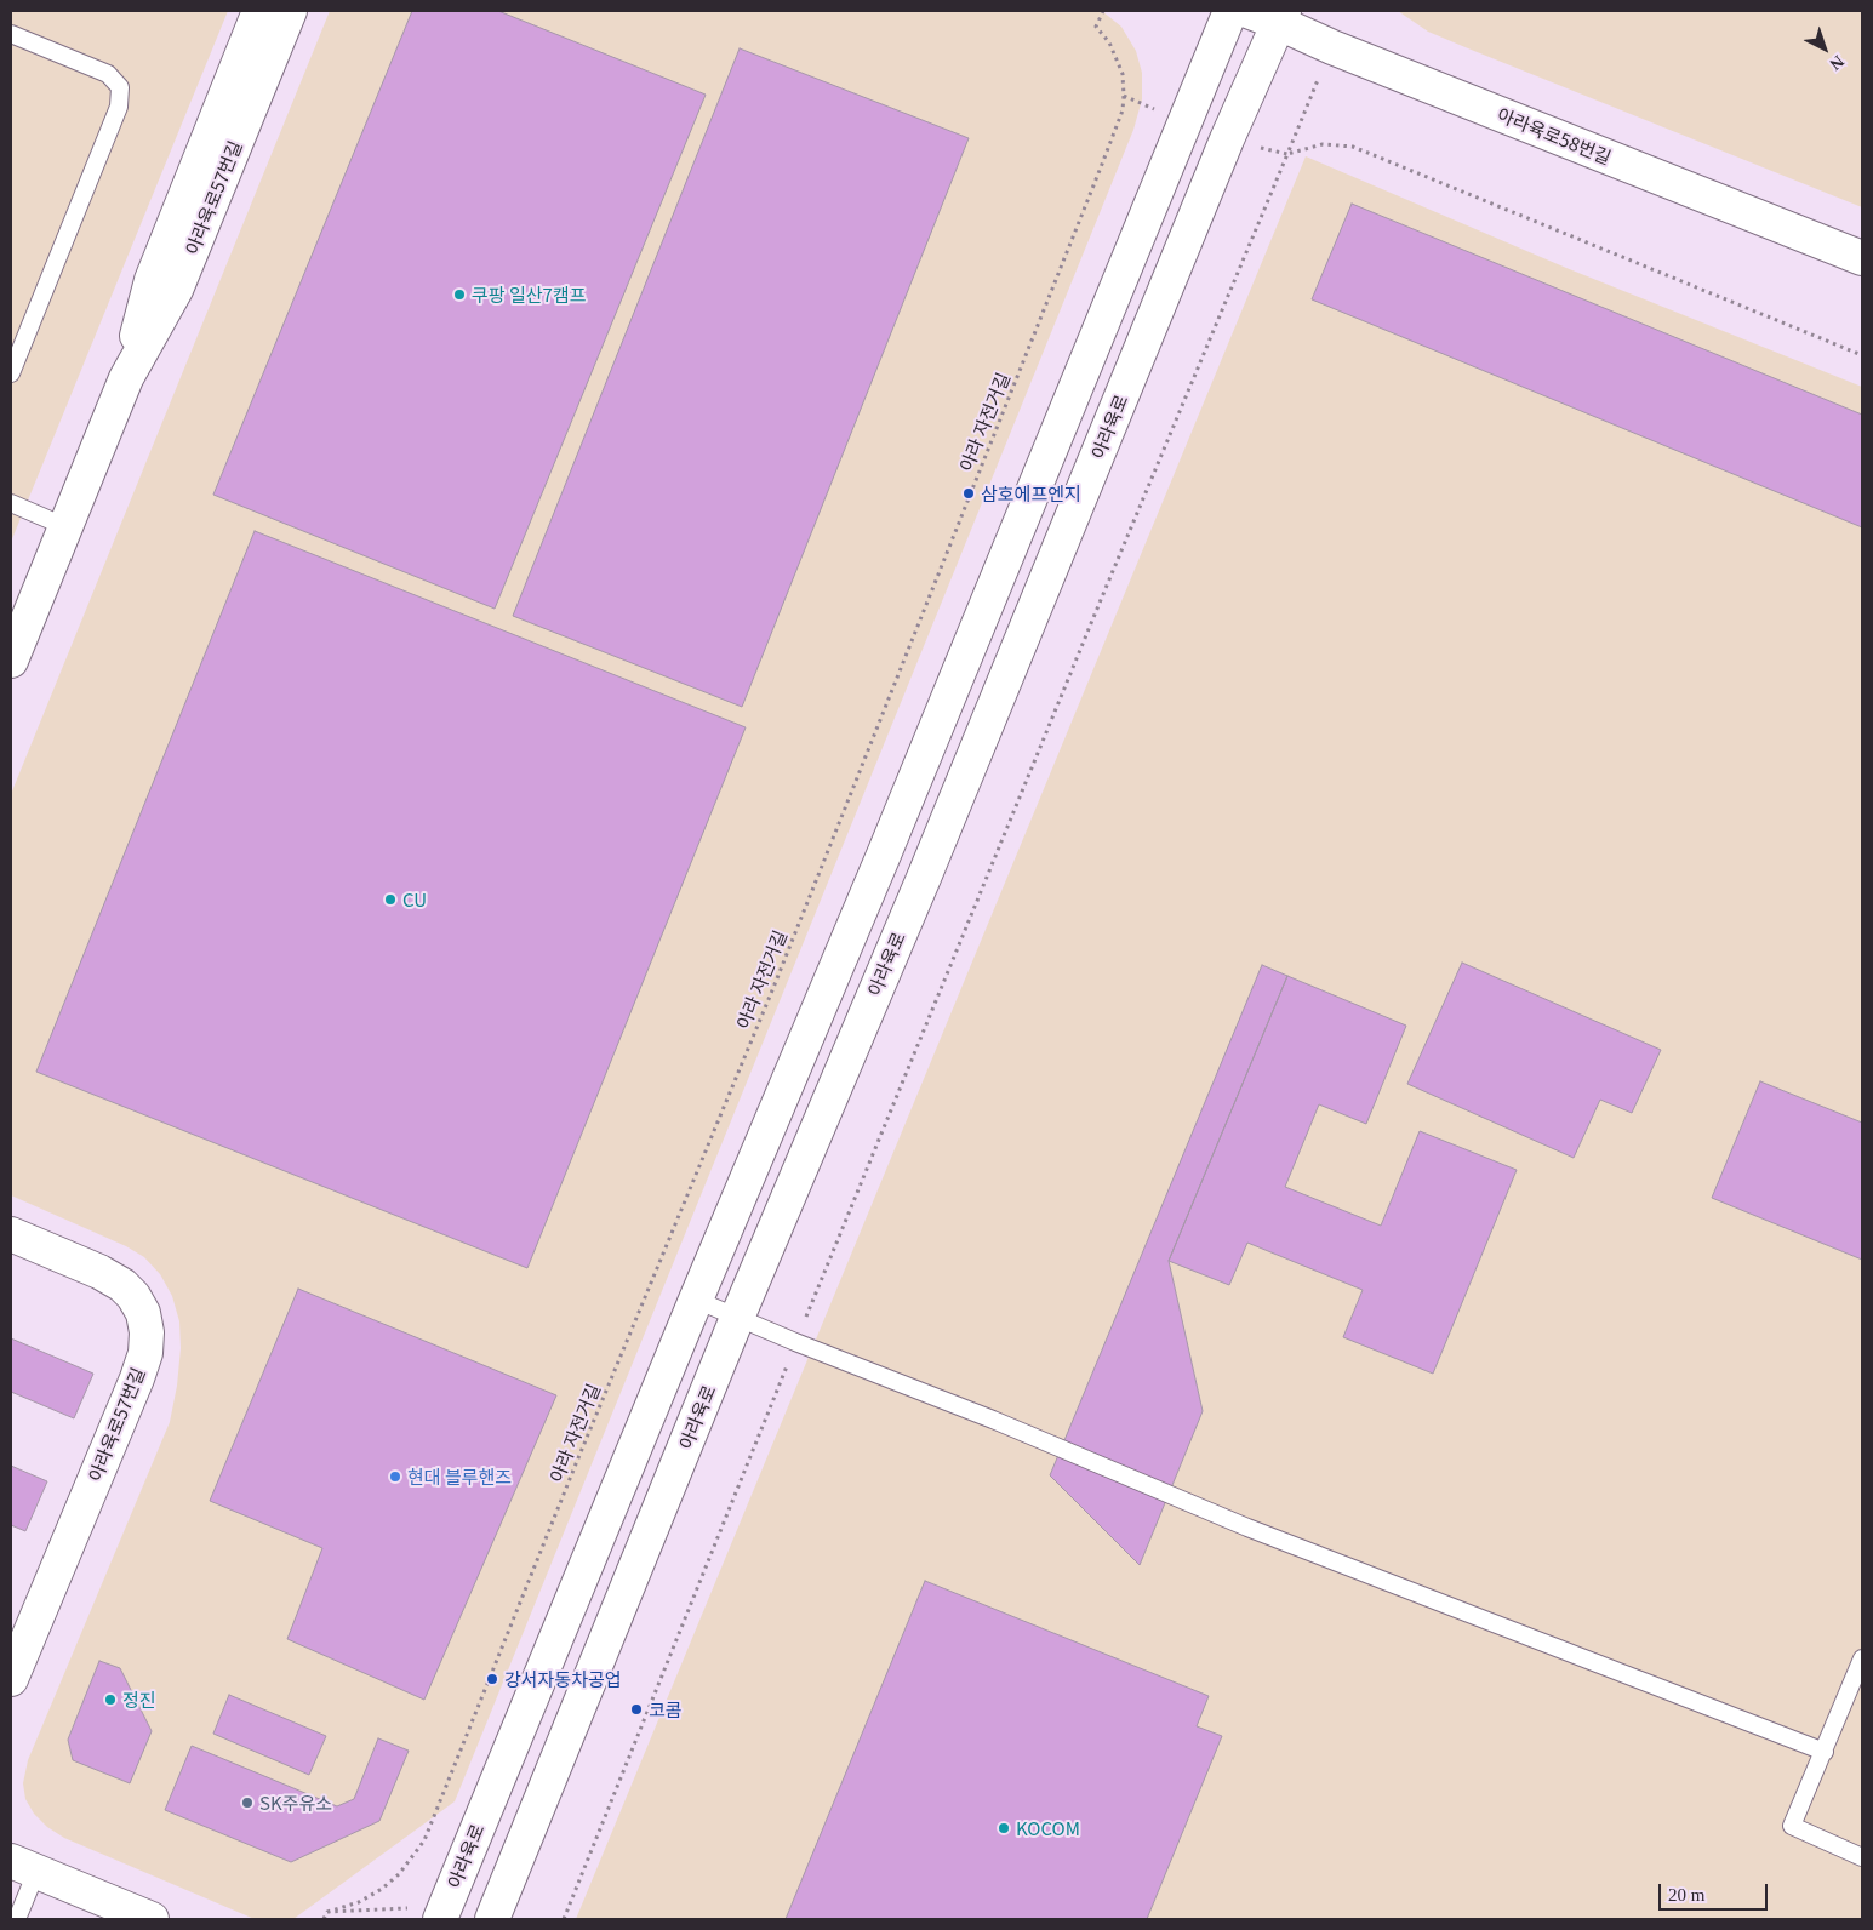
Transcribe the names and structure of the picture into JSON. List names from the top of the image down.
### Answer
{
  "streets": {
    "street": ["아라육로58번길", "아라육로57번길", "아라육로"],
    "path": ["아라 자전거길"]
  },
  "crossings": [
    ["아라육로58번길", "아라육로"]
  ],
  "places": [
    "쿠팡 일산7캠프",
    "삼호에프엔지",
    "CU",
    "현대 블루핸즈",
    "강서자동차공업",
    "정진",
    "코콤",
    "SK주유소",
    "KOCOM"
  ],
  "scale_bar": "20 m",
  "north": "bottom right"
}
